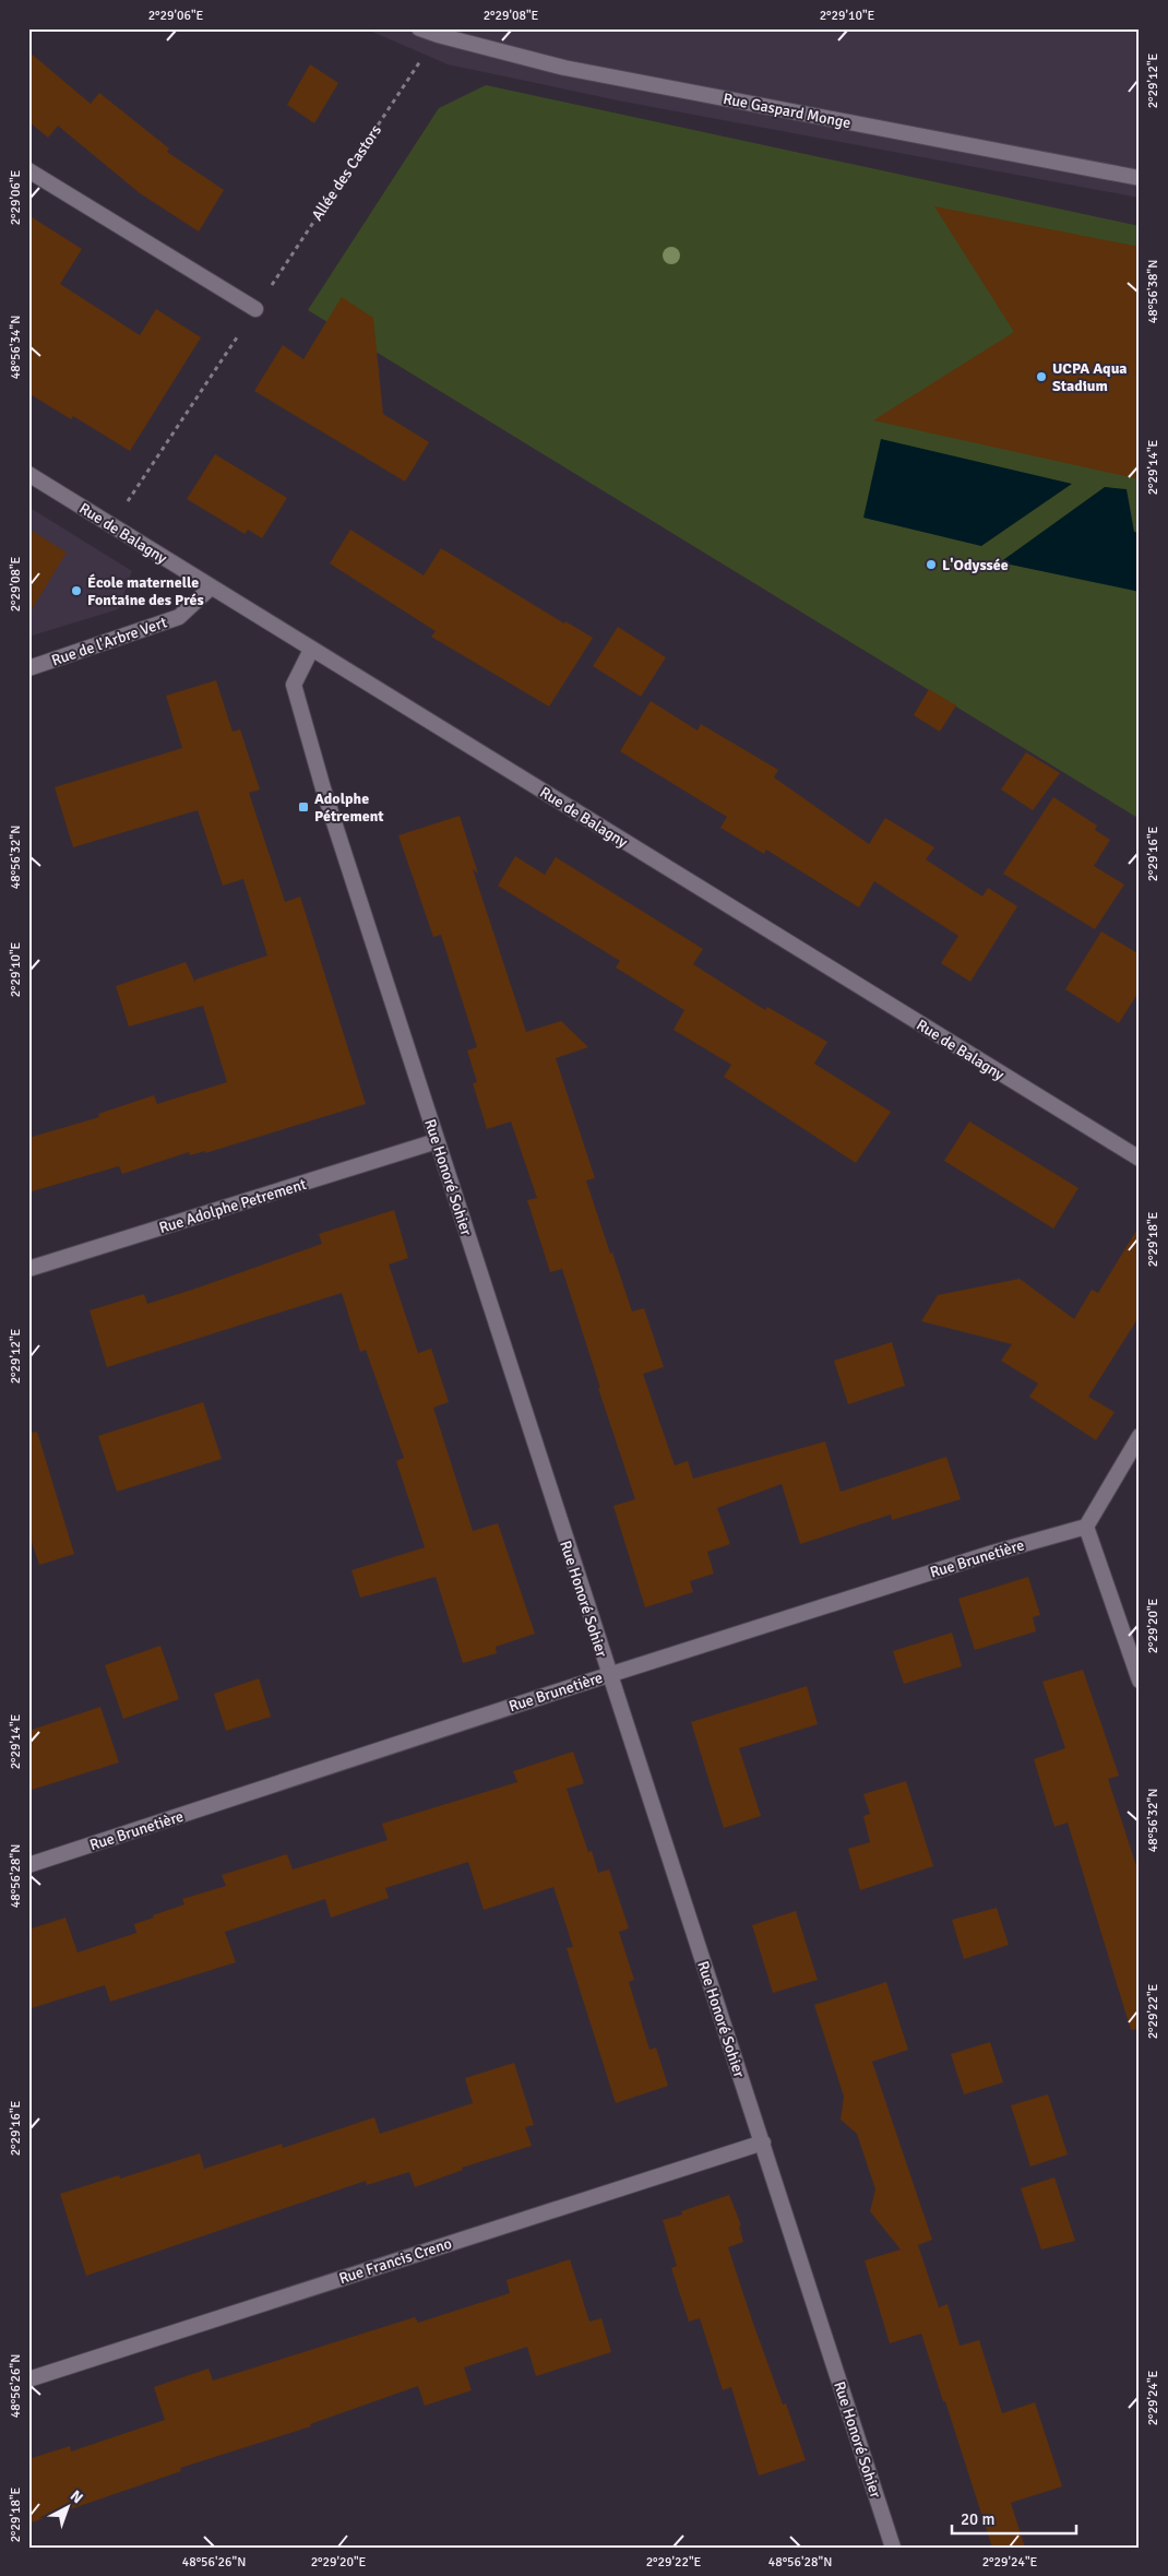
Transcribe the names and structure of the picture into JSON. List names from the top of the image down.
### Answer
{
  "streets": {
    "street": [
      "Rue Gaspard Monge",
      "Rue de Balagny",
      "Rue de l'Arbre Vert",
      "Rue Honoré Sohier",
      "Rue Adolphe Petrement",
      "Rue Brunetière",
      "Rue Francis Creno"
    ],
    "path": ["Allée des Castors"]
  },
  "crossings": [
    ["Rue Gaspard Monge", "Allée des Castors"],
    ["Allée des Castors", "Rue de Balagny"],
    ["Rue de Balagny", "Rue de l'Arbre Vert"],
    ["Rue de Balagny", "Rue Honoré Sohier"],
    ["Rue Honoré Sohier", "Rue Adolphe Petrement"],
    ["Rue Honoré Sohier", "Rue Brunetière"],
    ["Rue Honoré Sohier", "Rue Francis Creno"]
  ],
  "places": {
    "other": ["UCPA Aqua Stadium", "L'Odyssée", "École maternelle Fontaine des Prés"],
    "transit": ["Adolphe Pétrement"]
  },
  "scale_bar": "20 m",
  "north": "top right",
  "coordinates": [
    "2°29'06\"E",
    "2°29'08\"E",
    "2°29'10\"E",
    "2°29'12\"E",
    "48°56'38\"N",
    "48°56'34\"N",
    "2°29'14\"E",
    "2°29'16\"E",
    "48°56'32\"N",
    "2°29'18\"E",
    "2°29'20\"E",
    "48°56'28\"N",
    "2°29'22\"E",
    "48°56'26\"N",
    "2°29'24\"E"
  ]
}
